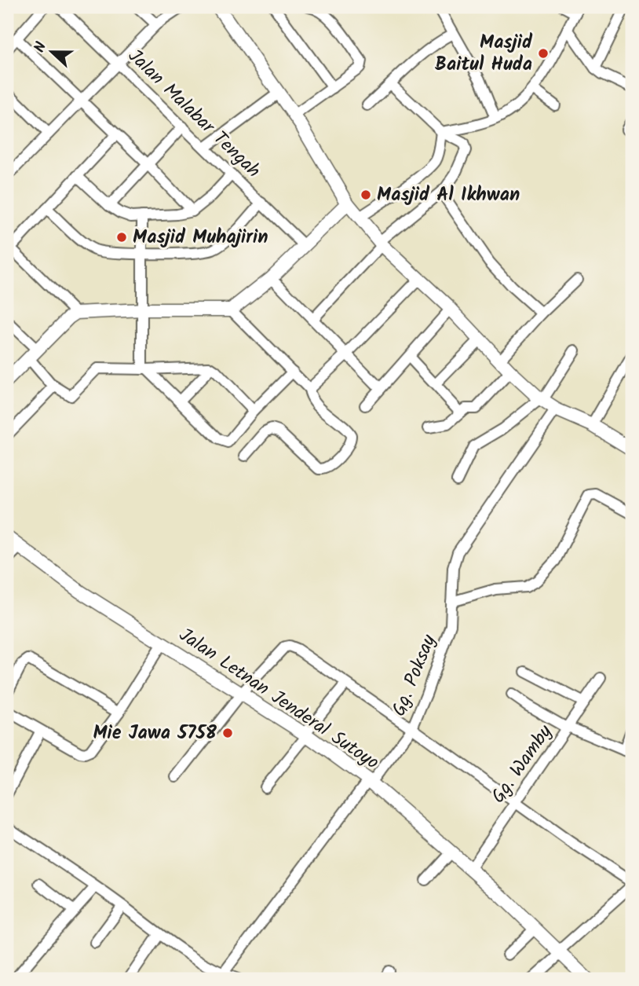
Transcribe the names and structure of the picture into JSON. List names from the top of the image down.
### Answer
{
  "streets": {
    "street": [
      "Jalan Malabar Tengah",
      "Gg. Poksay",
      "Jalan Letnan Jenderal Sutoyo",
      "Gg. Wamby"
    ]
  },
  "crossings": [
    ["Gg. Poksay", "Jalan Letnan Jenderal Sutoyo"],
    ["Jalan Letnan Jenderal Sutoyo", "Gg. Wamby"]
  ],
  "places": [
    "Masjid Baitul Huda",
    "Masjid Al Ikhwan",
    "Masjid Muhajirin",
    "Mie Jawa 5758"
  ],
  "north": "left"
}
